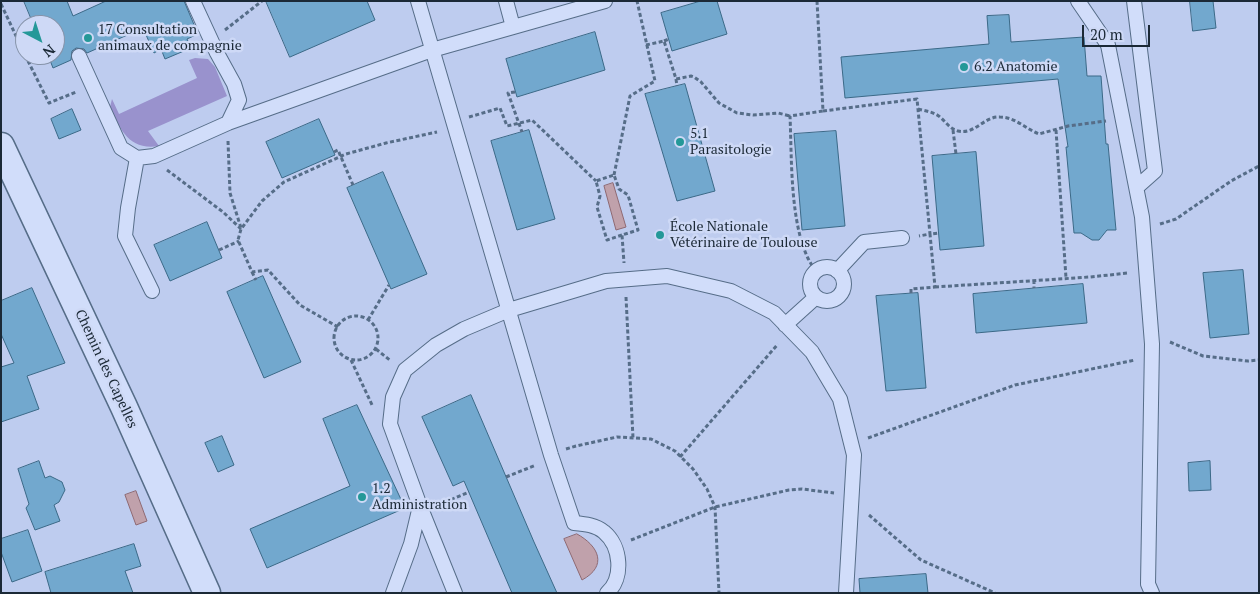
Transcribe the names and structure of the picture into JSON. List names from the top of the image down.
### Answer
{
  "streets": {
    "street": ["Chemin des Capelles"]
  },
  "places": [
    "17 Consultation animaux de compagnie",
    "6.2 Anatomie",
    "5.1 Parasitologie",
    "École Nationale Vétérinaire de Toulouse",
    "1.2 Administration"
  ],
  "scale_bar": "20 m",
  "north": "bottom right"
}
